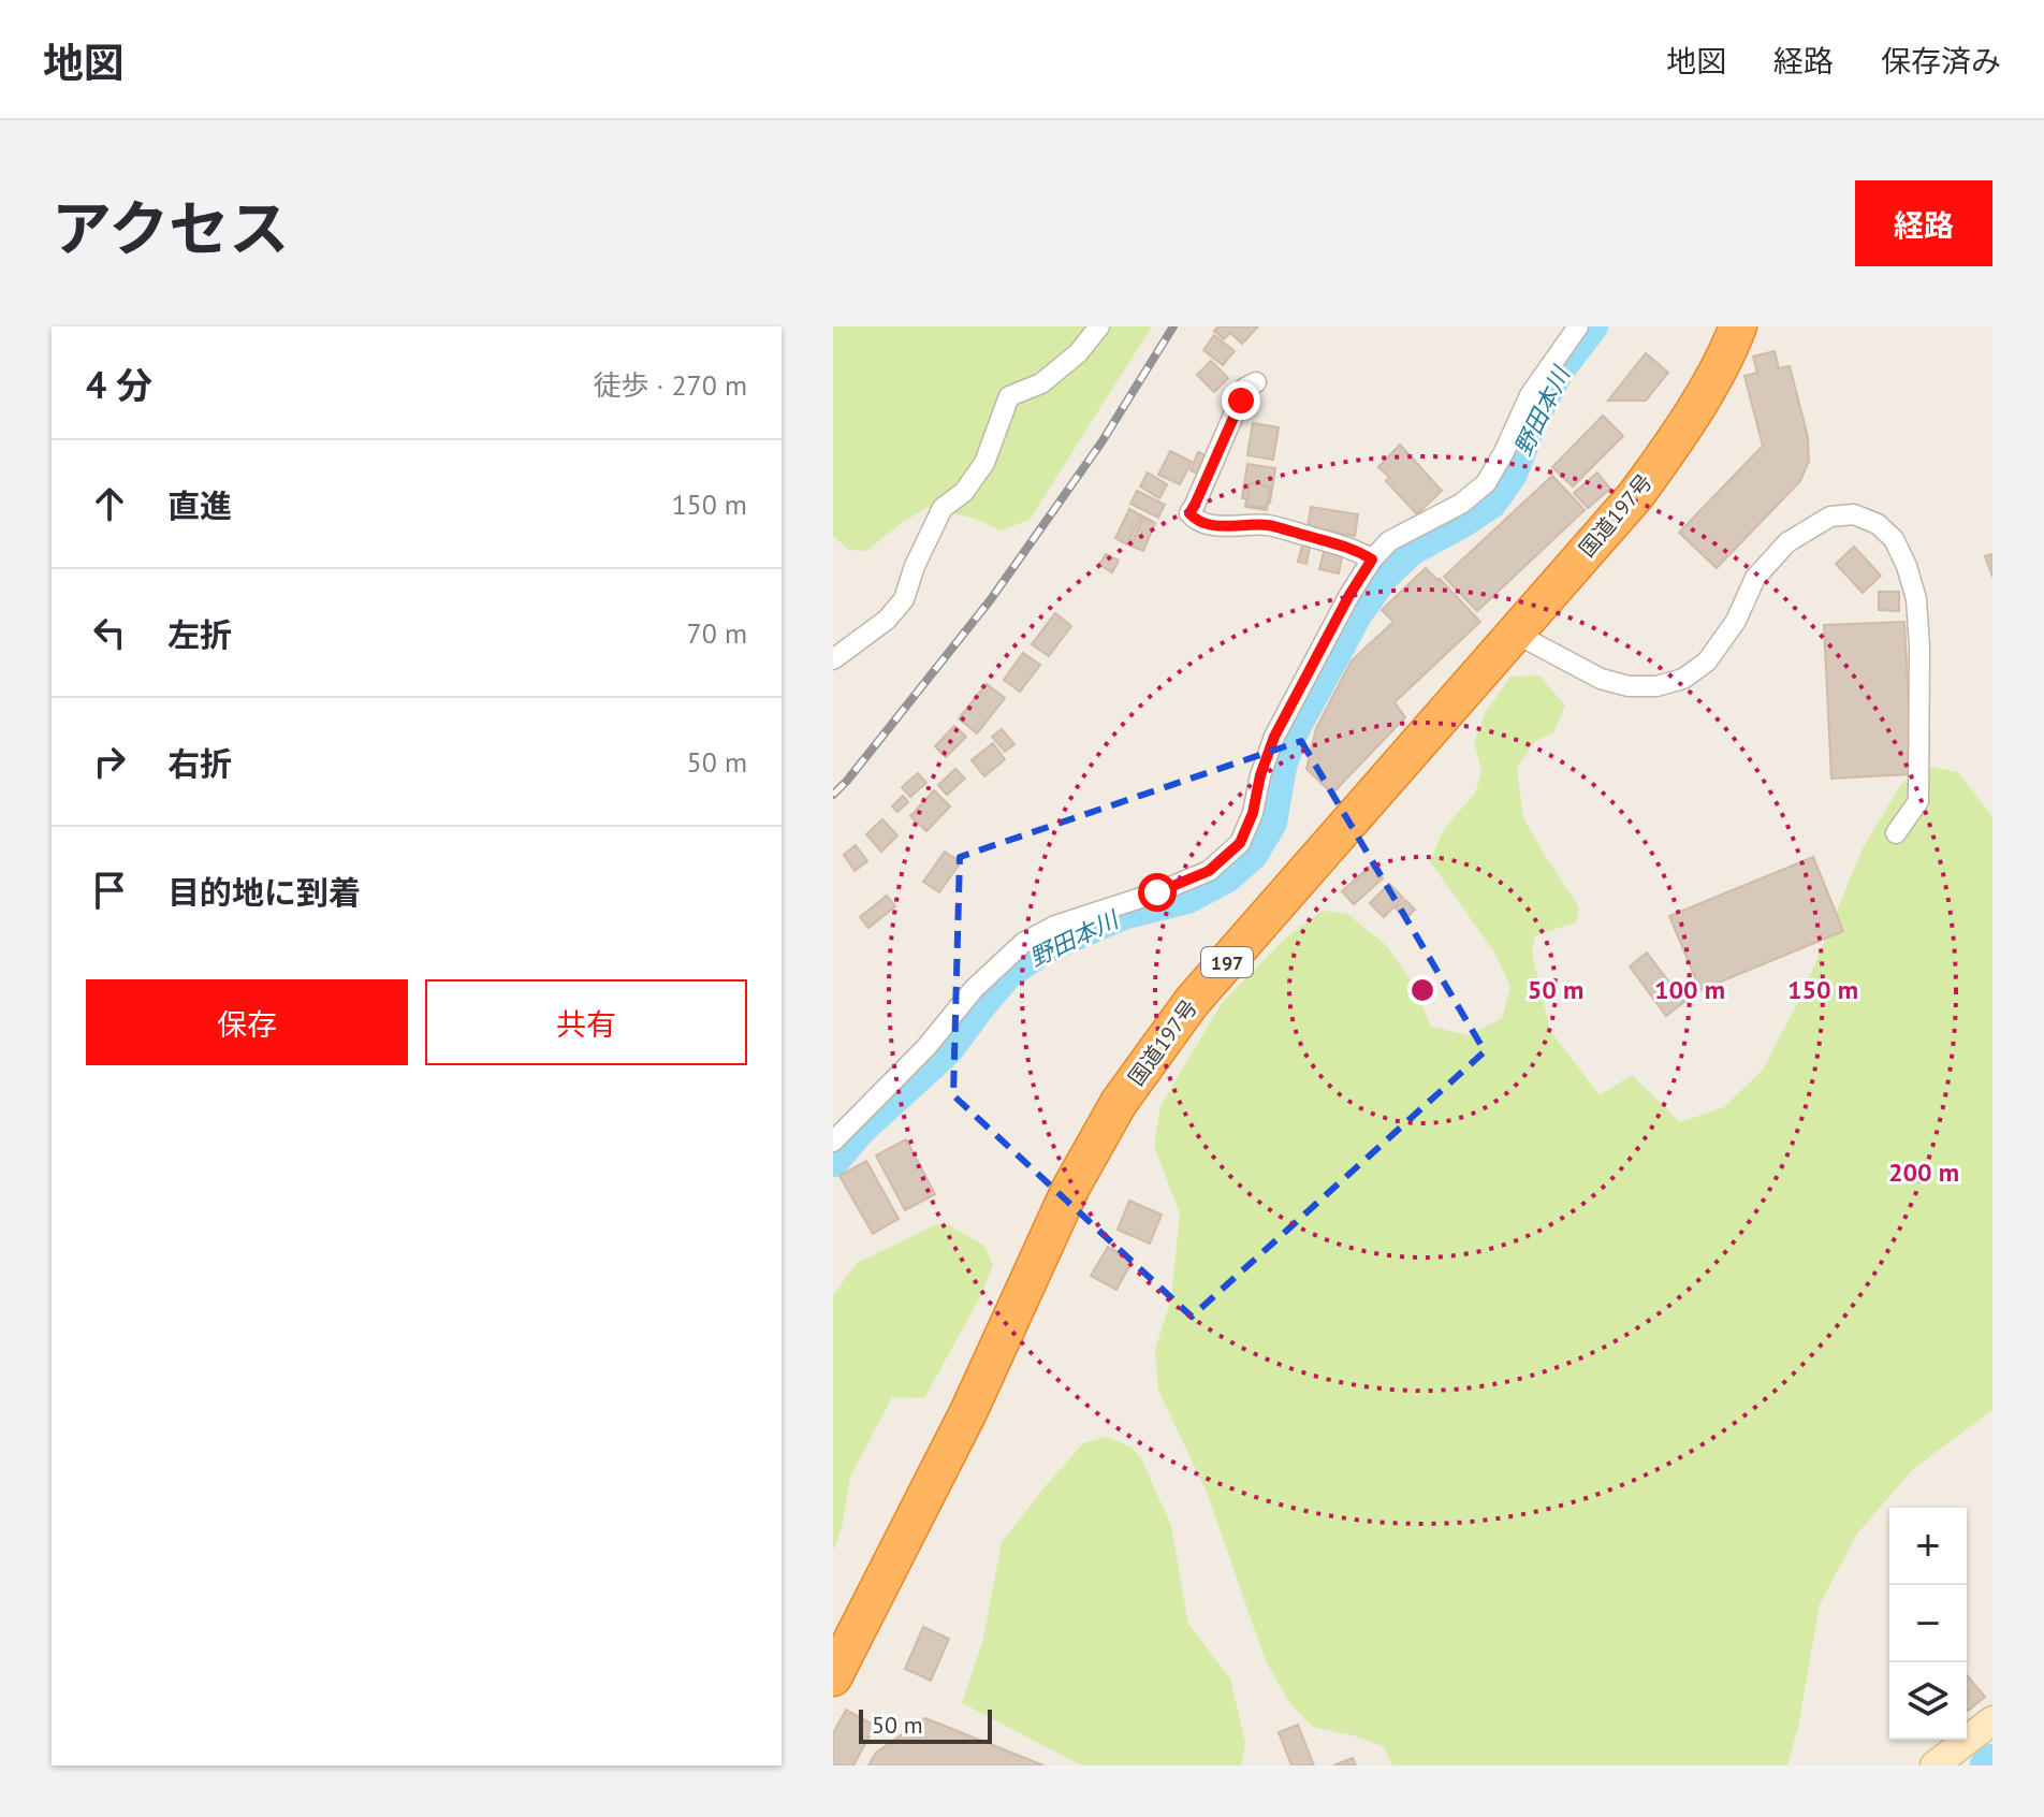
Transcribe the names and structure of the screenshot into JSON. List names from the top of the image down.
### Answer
{
  "streets": {
    "highway": ["国道197号", "197"]
  },
  "water": ["野田本川"],
  "scale_bar": "50 m",
  "page": {
    "header": "地図",
    "nav": ["地図", "経路", "保存済み"],
    "title": "アクセス",
    "buttons": [
      "経路",
      ["保存", "共有"]
    ],
    "heading": ["4 分", "徒歩 · 270 m"],
    "list": [
      ["直進", "150 m"],
      ["左折", "70 m"],
      ["右折", "50 m"],
      "目的地に到着"
    ],
    "map_buttons": ["+", "−"],
    "scale": "50 m"
  },
  "rings": [
    "50 m",
    "100 m",
    "150 m",
    "200 m"
  ]
}
